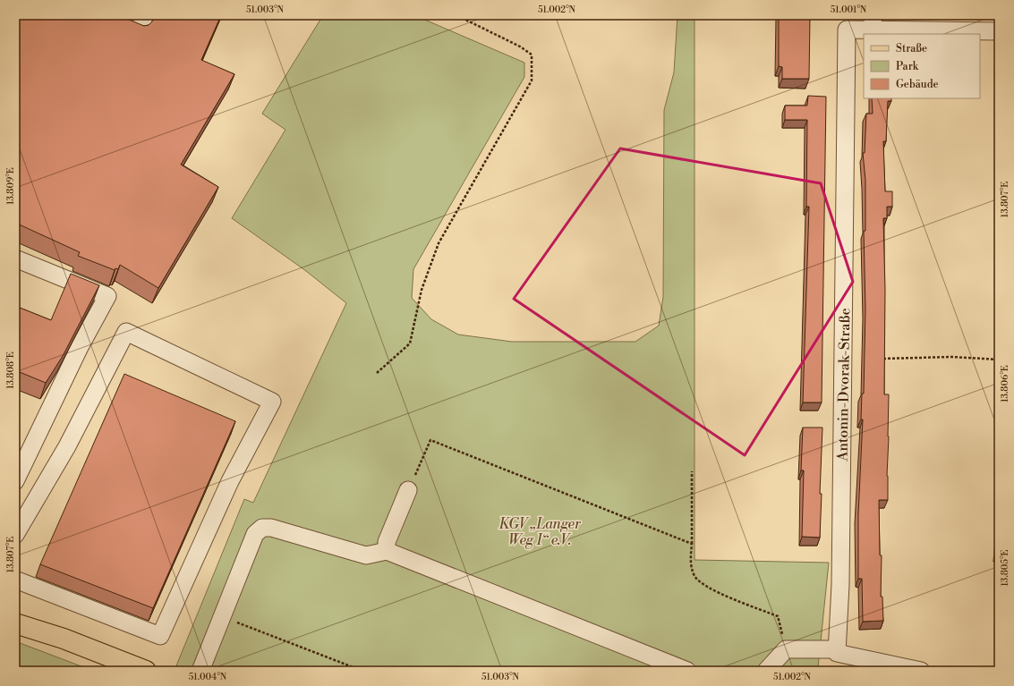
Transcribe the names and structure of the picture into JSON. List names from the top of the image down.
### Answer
{
  "streets": {
    "street": ["Antonin-Dvorak-Straße"]
  },
  "parks": ["KGV „Langer Weg I“ e.V."],
  "legend": ["Straße", "Park", "Gebäude"],
  "coordinates": [
    "51.003°N",
    "51.002°N",
    "51.001°N",
    "13.809°E",
    "13.807°E",
    "13.808°E",
    "13.806°E",
    "13.805°E",
    "51.004°N"
  ]
}
